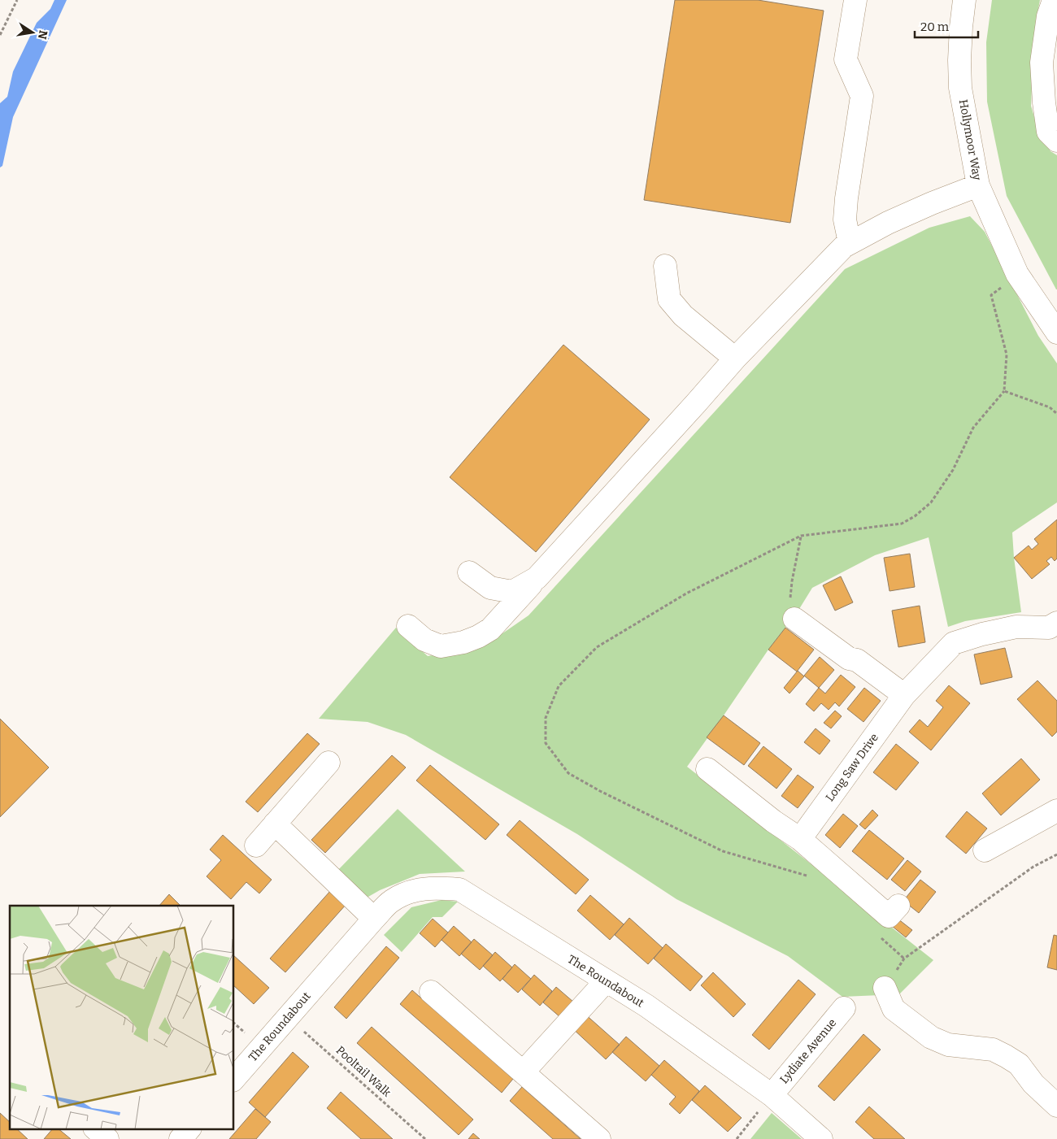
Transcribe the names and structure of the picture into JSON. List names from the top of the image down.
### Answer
{
  "streets": {
    "street": [
      "Hollymoor Way",
      "Long Saw Drive",
      "The Roundabout",
      "Lydiate Avenue"
    ],
    "path": ["Pooltail Walk"]
  },
  "crossings": [
    ["The Roundabout", "Lydiate Avenue"],
    ["The Roundabout", "Pooltail Walk"]
  ],
  "scale_bar": "20 m",
  "north": "right"
}
